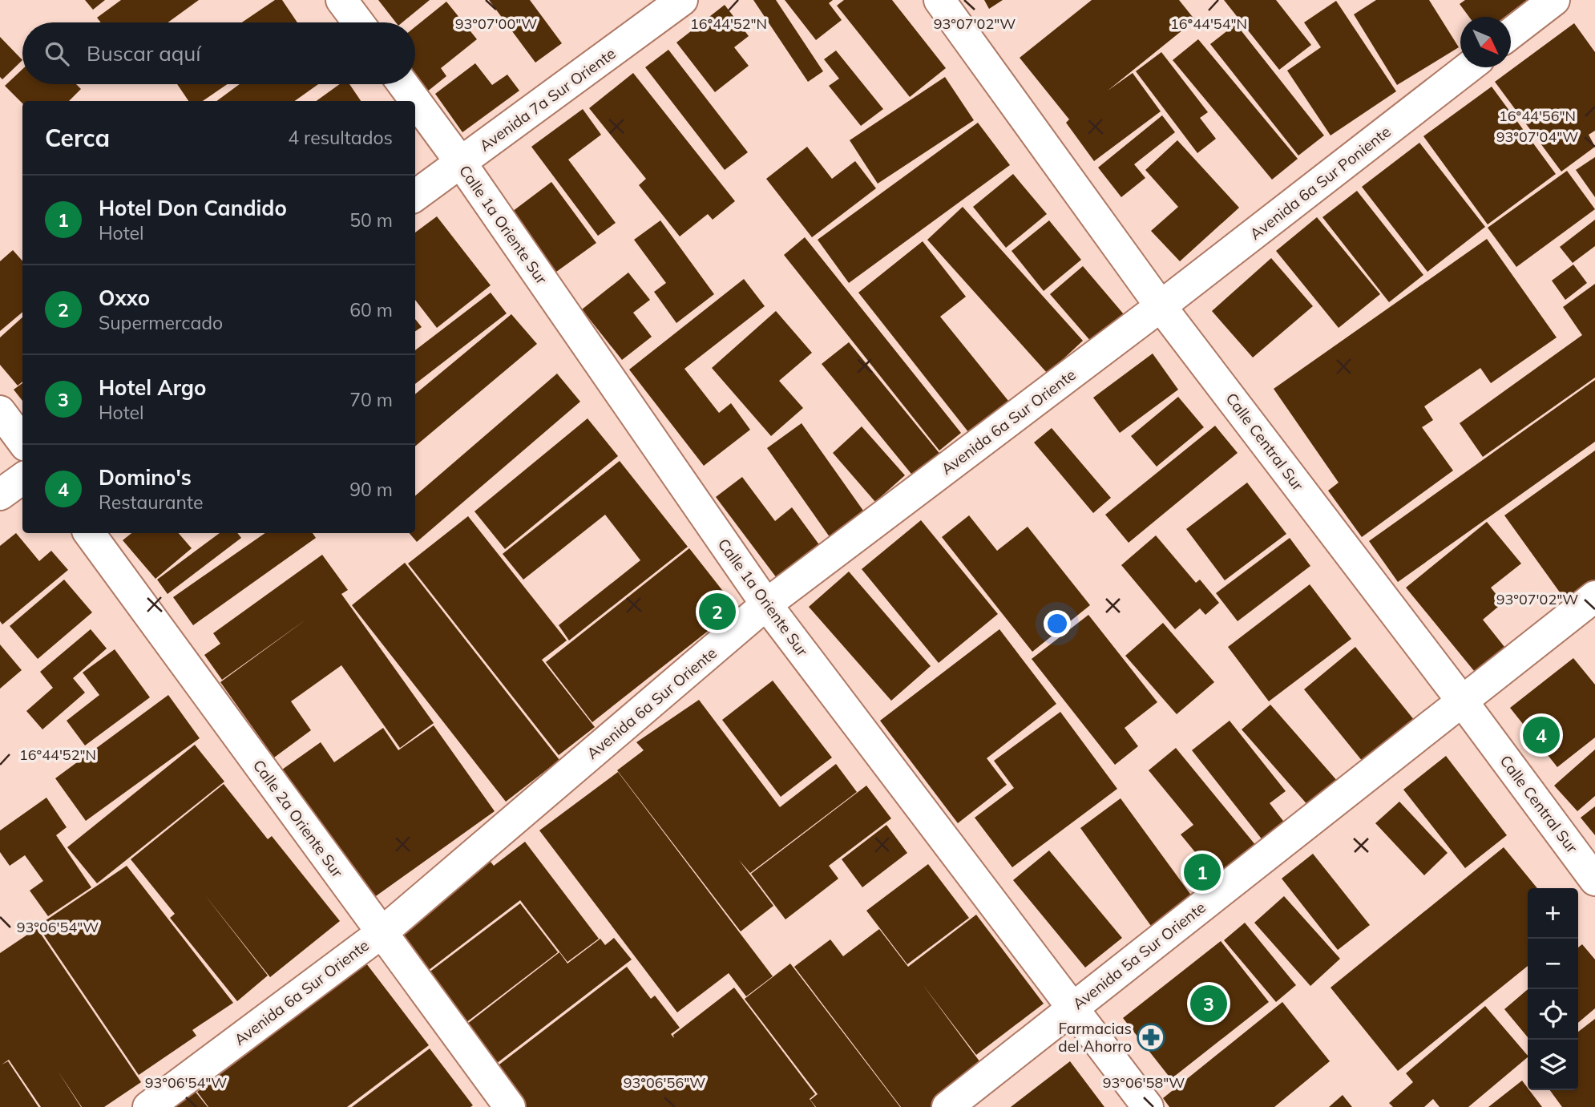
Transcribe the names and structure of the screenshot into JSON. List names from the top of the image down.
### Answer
{
  "streets": {
    "street": [
      "Avenida 7a Sur Oriente",
      "Avenida 6a Sur Poniente",
      "Calle 1a Oriente Sur",
      "Avenida 6a Sur Oriente",
      "Calle Central Sur",
      "Calle 2a Oriente Sur",
      "Avenida 5a Sur Oriente"
    ]
  },
  "crossings": [
    ["Avenida 7a Sur Oriente", "Calle 1a Oriente Sur"],
    ["Avenida 6a Sur Poniente", "Avenida 6a Sur Oriente"],
    ["Avenida 6a Sur Poniente", "Calle Central Sur"],
    ["Calle 1a Oriente Sur", "Avenida 6a Sur Oriente"],
    ["Calle 1a Oriente Sur", "Avenida 5a Sur Oriente"],
    ["Avenida 6a Sur Oriente", "Calle Central Sur"],
    ["Avenida 6a Sur Oriente", "Calle 2a Oriente Sur"],
    ["Calle Central Sur", "Avenida 5a Sur Oriente"]
  ],
  "places": {
    "pharmacy": ["Farmacias del Ahorro"]
  },
  "north": "bottom right",
  "page": {
    "search": "Buscar aquí",
    "heading": ["Cerca", "4 resultados"],
    "list": [
      {
        "mark": "1",
        "name": "Hotel Don Candido",
        "note": "Hotel",
        "value": "50 m"
      },
      {
        "mark": "2",
        "name": "Oxxo",
        "note": "Supermercado",
        "value": "60 m"
      },
      {
        "mark": "3",
        "name": "Hotel Argo",
        "note": "Hotel",
        "value": "70 m"
      },
      {
        "mark": "4",
        "name": "Domino's",
        "note": "Restaurante",
        "value": "90 m"
      }
    ],
    "pins": [
      "2",
      "4",
      "1",
      "3"
    ],
    "map_buttons": ["+", "−"]
  },
  "coordinates": [
    "93°07'00\"W",
    "93°07'02\"W",
    "16°44'52\"N",
    "16°44'54\"N",
    "16°44'56\"N",
    "93°07'04\"W",
    "93°06'54\"W",
    "93°06'56\"W",
    "93°06'58\"W"
  ]
}
